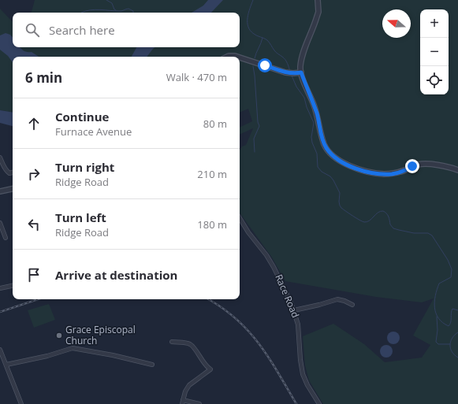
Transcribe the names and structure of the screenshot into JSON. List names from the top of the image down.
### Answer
{
  "streets": {
    "street": ["Race Road"]
  },
  "places": ["Grace Episcopal Church"],
  "north": "left",
  "page": {
    "map_buttons": ["+", "−"],
    "search": "Search here",
    "heading": ["6 min", "Walk · 470 m"],
    "list": [
      ["Continue", "Furnace Avenue", "80 m"],
      ["Turn right", "Ridge Road", "210 m"],
      ["Turn left", "Ridge Road", "180 m"],
      "Arrive at destination"
    ]
  }
}
